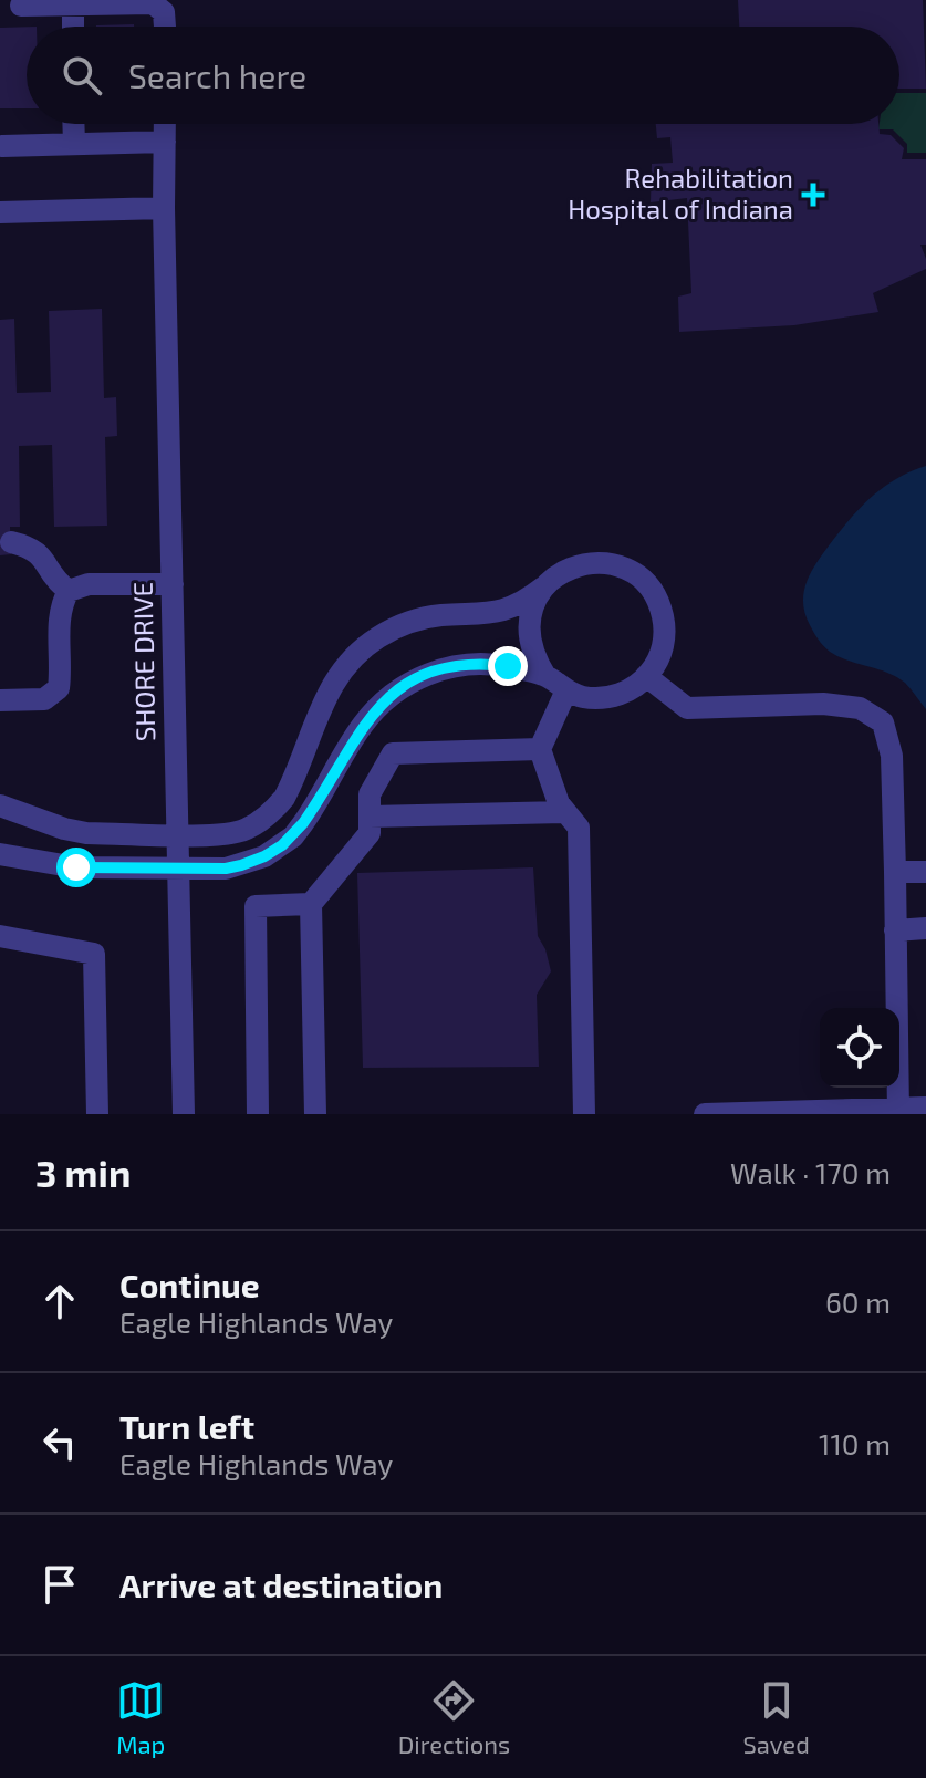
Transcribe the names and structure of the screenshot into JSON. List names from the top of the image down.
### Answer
{
  "streets": {
    "street": ["SHORE DRIVE"]
  },
  "places": {
    "health": ["Rehabilitation Hospital of Indiana"]
  },
  "page": {
    "search": "Search here",
    "heading": ["3 min", "Walk · 170 m"],
    "list": [
      ["Continue", "Eagle Highlands Way", "60 m"],
      ["Turn left", "Eagle Highlands Way", "110 m"],
      "Arrive at destination"
    ],
    "nav": ["Map", "Directions", "Saved"]
  }
}
